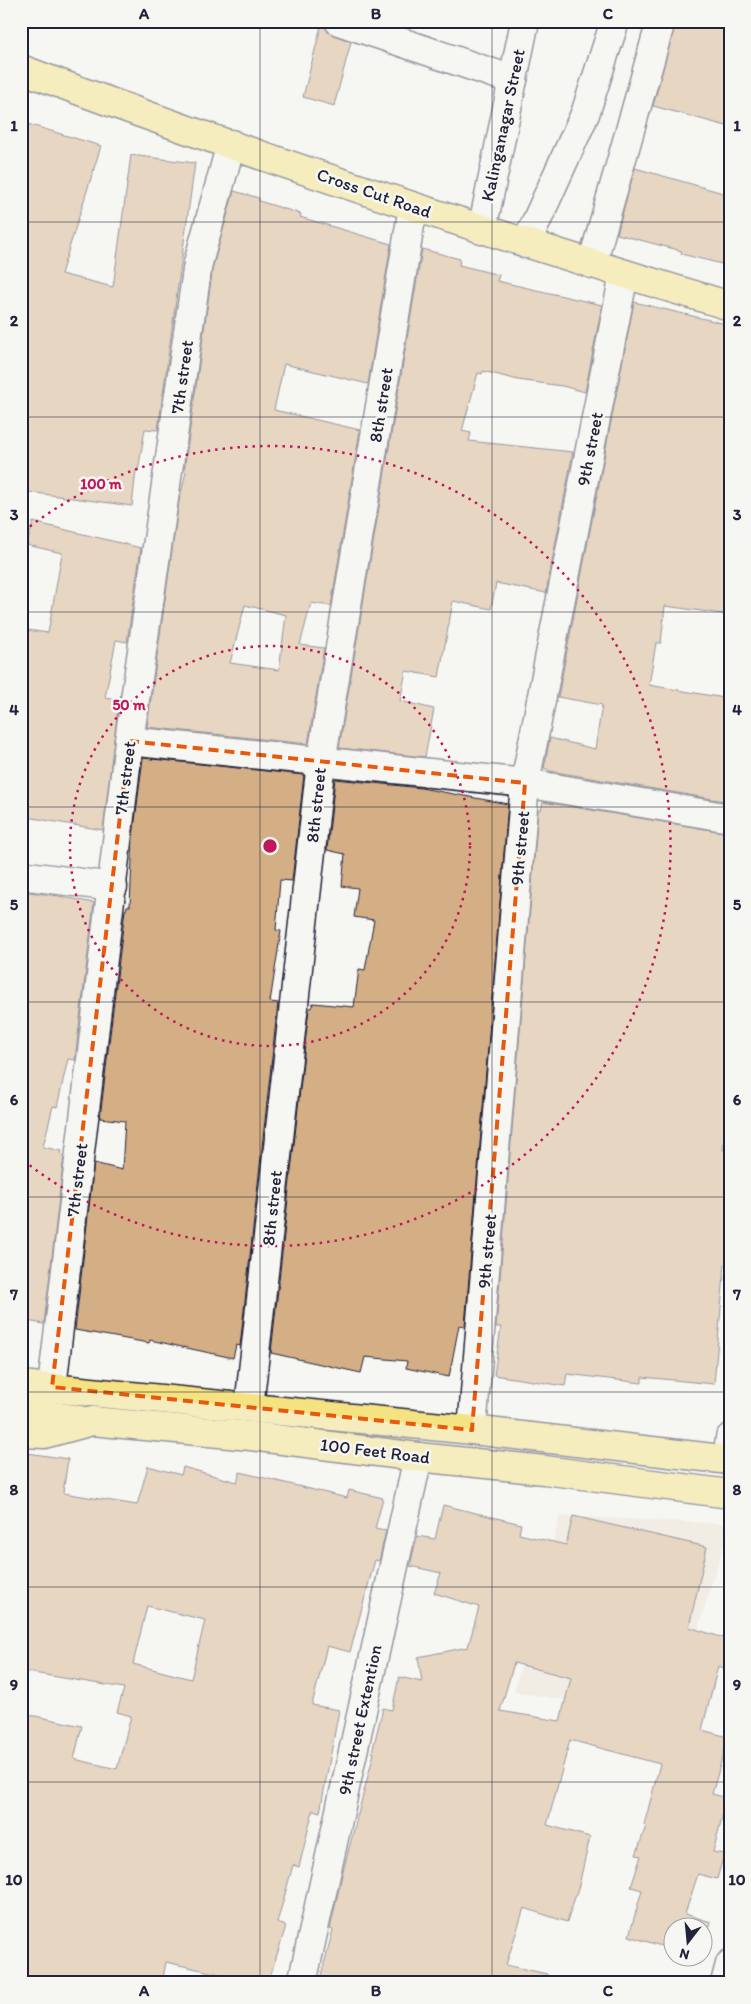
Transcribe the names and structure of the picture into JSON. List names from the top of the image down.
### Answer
{
  "streets": {
    "main road": ["Cross Cut Road", "100 Feet Road"],
    "street": [
      "Kalinganagar Street",
      "7th street",
      "8th street",
      "9th street",
      "9th street Extention"
    ]
  },
  "crossings": [
    ["Kalinganagar Street", "Cross Cut Road"],
    ["Cross Cut Road", "7th street"],
    ["Cross Cut Road", "8th street"],
    ["Cross Cut Road", "9th street"],
    ["7th street", "100 Feet Road"],
    ["8th street", "100 Feet Road"],
    ["9th street", "100 Feet Road"],
    ["100 Feet Road", "9th street Extention"]
  ],
  "north": "bottom",
  "grid": {
    "columns": ["A", "B", "C"],
    "rows": [
      "1",
      "2",
      "3",
      "4",
      "5",
      "6",
      "7",
      "8",
      "9",
      "10"
    ]
  },
  "rings": ["100 m", "50 m"]
}
